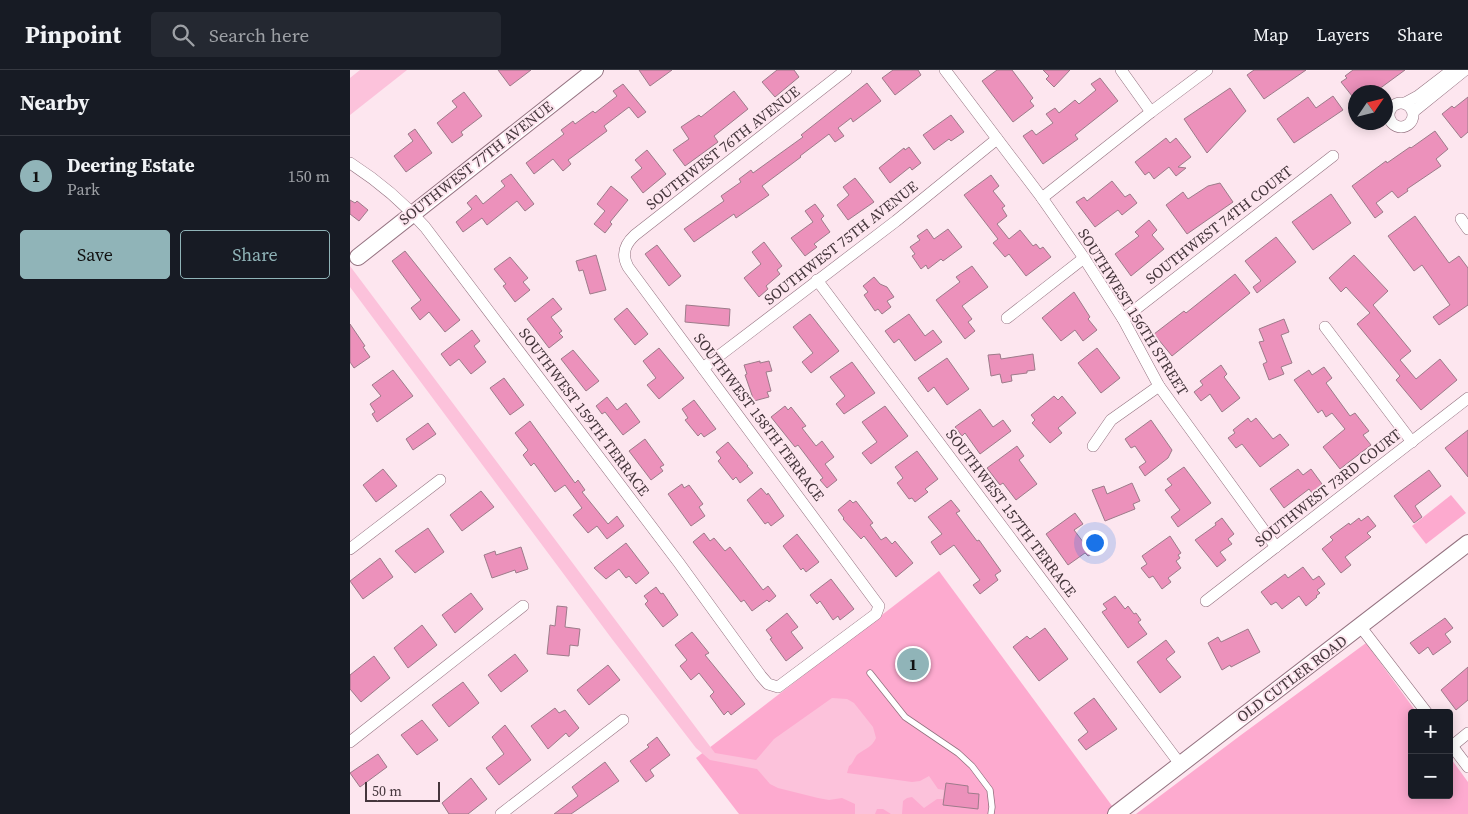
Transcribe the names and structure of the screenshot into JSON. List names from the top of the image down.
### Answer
{
  "streets": {
    "main road": ["SOUTHWEST 77TH AVENUE", "OLD CUTLER ROAD"],
    "street": [
      "SOUTHWEST 76TH AVENUE",
      "SOUTHWEST 74TH COURT",
      "SOUTHWEST 75TH AVENUE",
      "SOUTHWEST 156TH STREET",
      "SOUTHWEST 159TH TERRACE",
      "SOUTHWEST 158TH TERRACE",
      "SOUTHWEST 73RD COURT",
      "SOUTHWEST 157TH TERRACE"
    ]
  },
  "crossings": [
    ["SOUTHWEST 76TH AVENUE", "SOUTHWEST 158TH TERRACE"],
    ["SOUTHWEST 77TH AVENUE", "SOUTHWEST 159TH TERRACE"],
    ["SOUTHWEST 74TH COURT", "SOUTHWEST 156TH STREET"],
    ["SOUTHWEST 75TH AVENUE", "SOUTHWEST 156TH STREET"],
    ["SOUTHWEST 75TH AVENUE", "SOUTHWEST 158TH TERRACE"],
    ["SOUTHWEST 75TH AVENUE", "SOUTHWEST 157TH TERRACE"],
    ["SOUTHWEST 156TH STREET", "SOUTHWEST 73RD COURT"],
    ["SOUTHWEST 159TH TERRACE", "SOUTHWEST 158TH TERRACE"],
    ["SOUTHWEST 157TH TERRACE", "OLD CUTLER ROAD"]
  ],
  "scale_bar": "50 m",
  "north": "top right",
  "page": {
    "header": "Pinpoint",
    "search": "Search here",
    "nav": ["Map", "Layers", "Share"],
    "heading": "Nearby",
    "list": [
      {
        "mark": "1",
        "name": "Deering Estate",
        "note": "Park",
        "value": "150 m"
      }
    ],
    "buttons": ["Save", "Share"],
    "pins": "1",
    "map_buttons": ["+", "−"],
    "scale": "50 m"
  }
}
